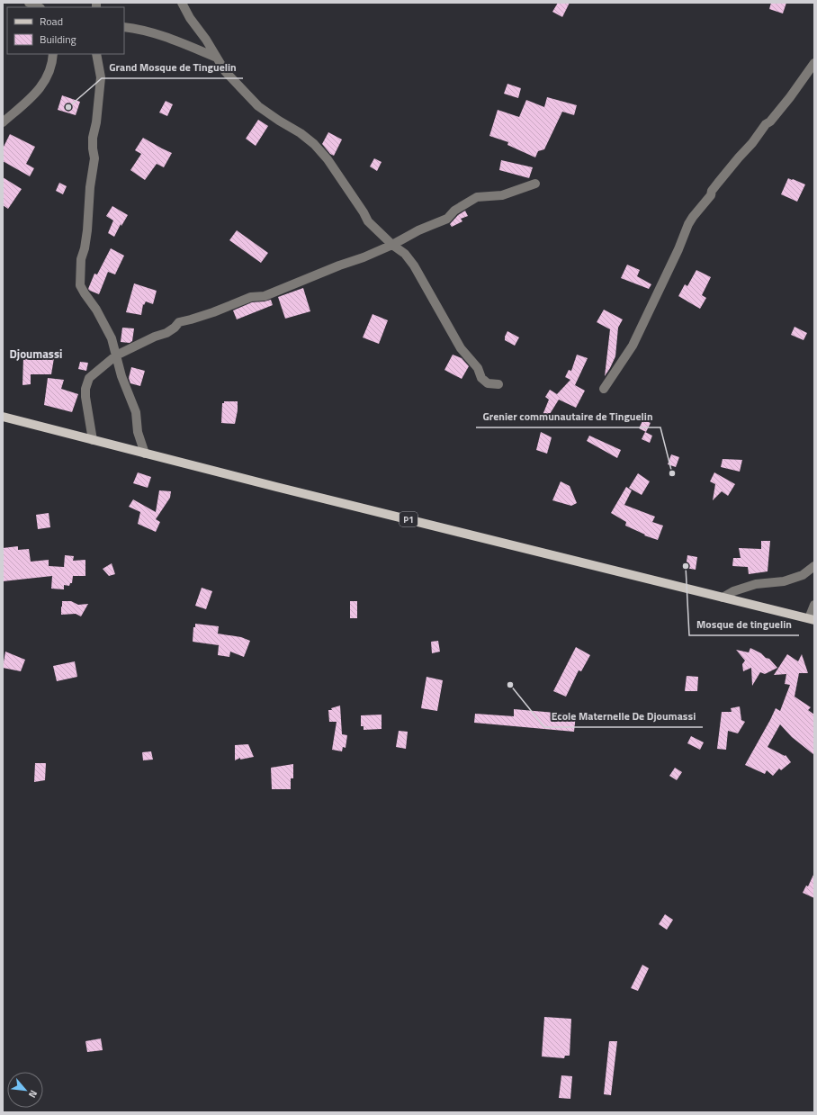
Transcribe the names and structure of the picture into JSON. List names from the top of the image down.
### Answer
{
  "streets": {
    "main road": ["P1"]
  },
  "districts": ["Djoumassi"],
  "places": [
    "Grand Mosque de Tinguelin",
    "Grenier communautaire de Tinguelin",
    "Mosque de tinguelin",
    "Ecole Maternelle De Djoumassi"
  ],
  "legend": ["Road", "Building"],
  "north": "bottom right"
}
